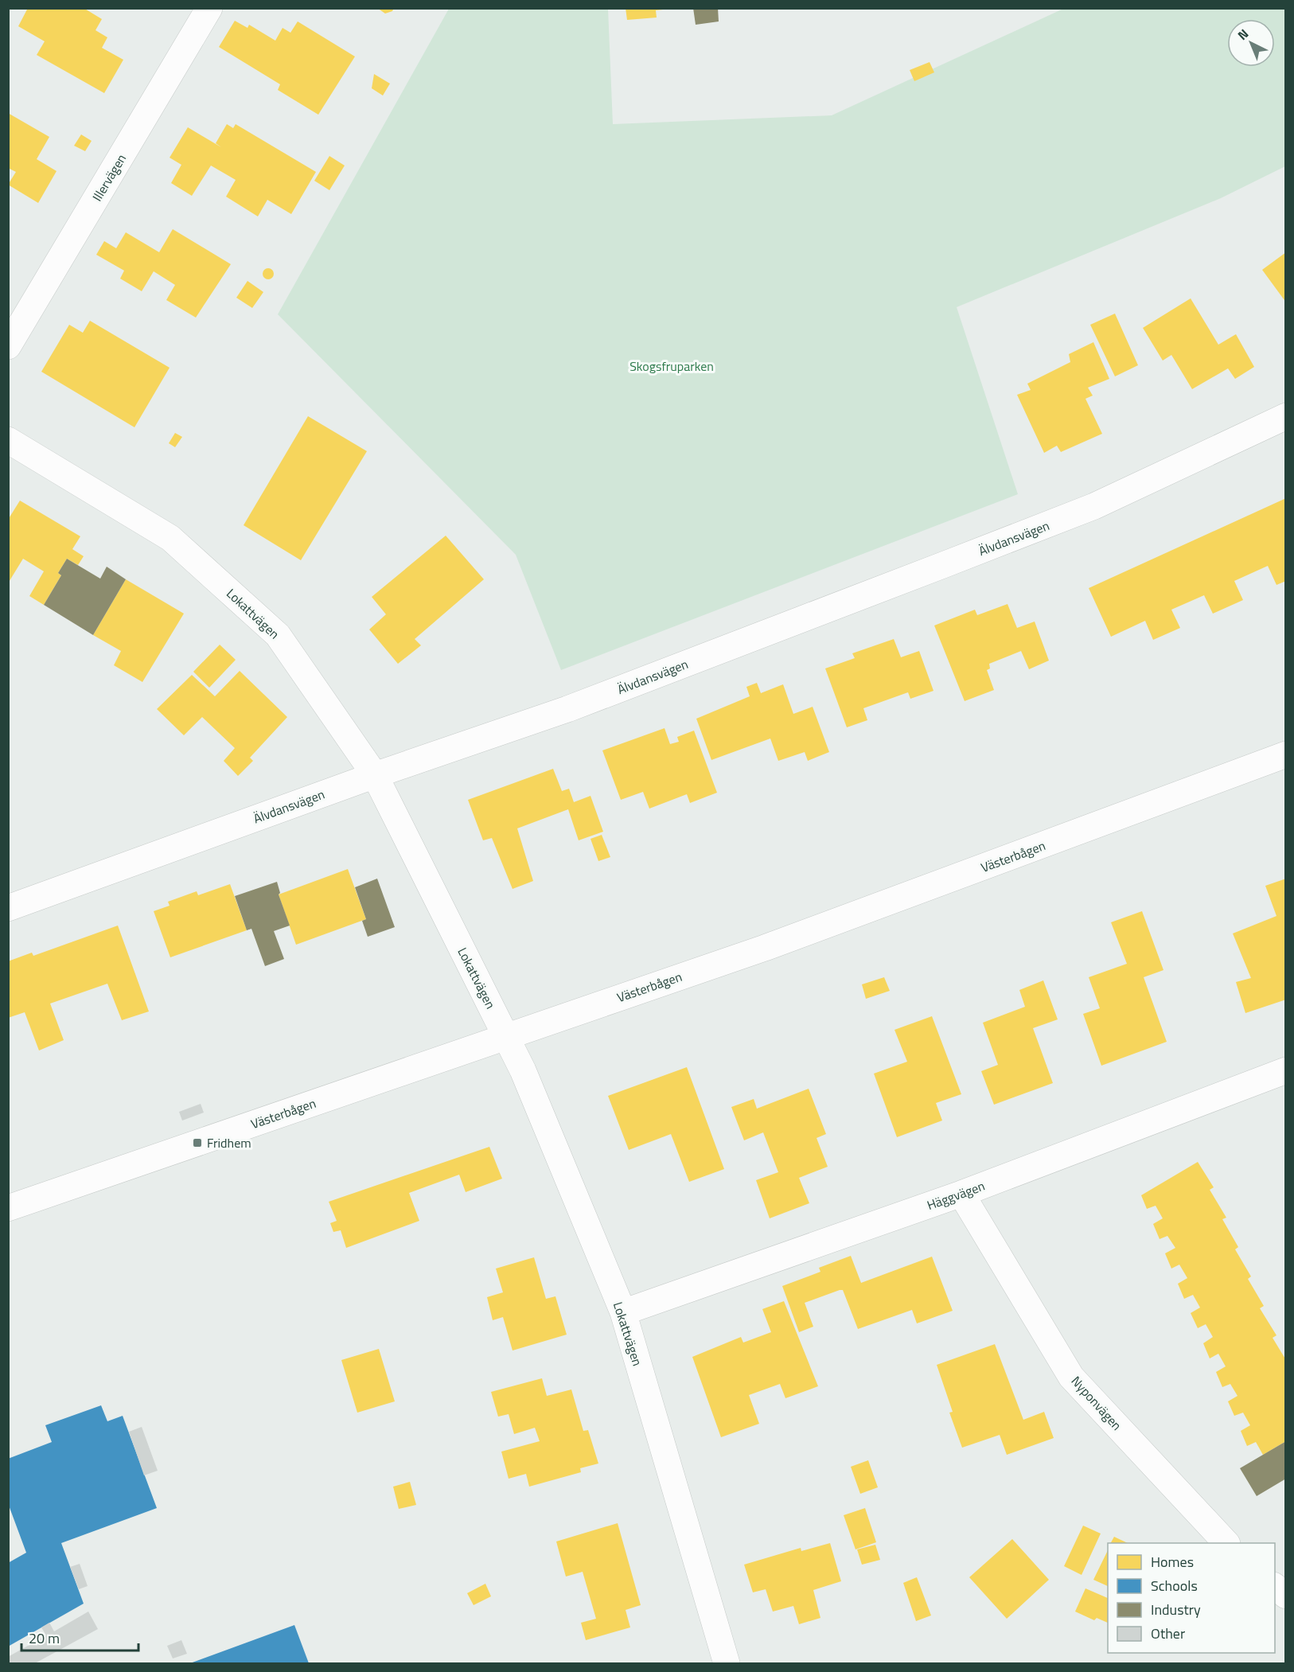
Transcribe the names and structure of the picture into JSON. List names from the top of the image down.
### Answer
{
  "streets": {
    "street": [
      "Illervägen",
      "Älvdansvägen",
      "Lokattvägen",
      "Västerbågen",
      "Häggvägen",
      "Nyponvägen"
    ]
  },
  "crossings": [
    ["Älvdansvägen", "Lokattvägen"],
    ["Lokattvägen", "Västerbågen"],
    ["Lokattvägen", "Häggvägen"],
    ["Häggvägen", "Nyponvägen"]
  ],
  "parks": ["Skogsfruparken"],
  "places": {
    "transit": ["Fridhem"]
  },
  "legend": [
    "Homes",
    "Schools",
    "Industry",
    "Other"
  ],
  "scale_bar": "20 m",
  "north": "top left"
}
